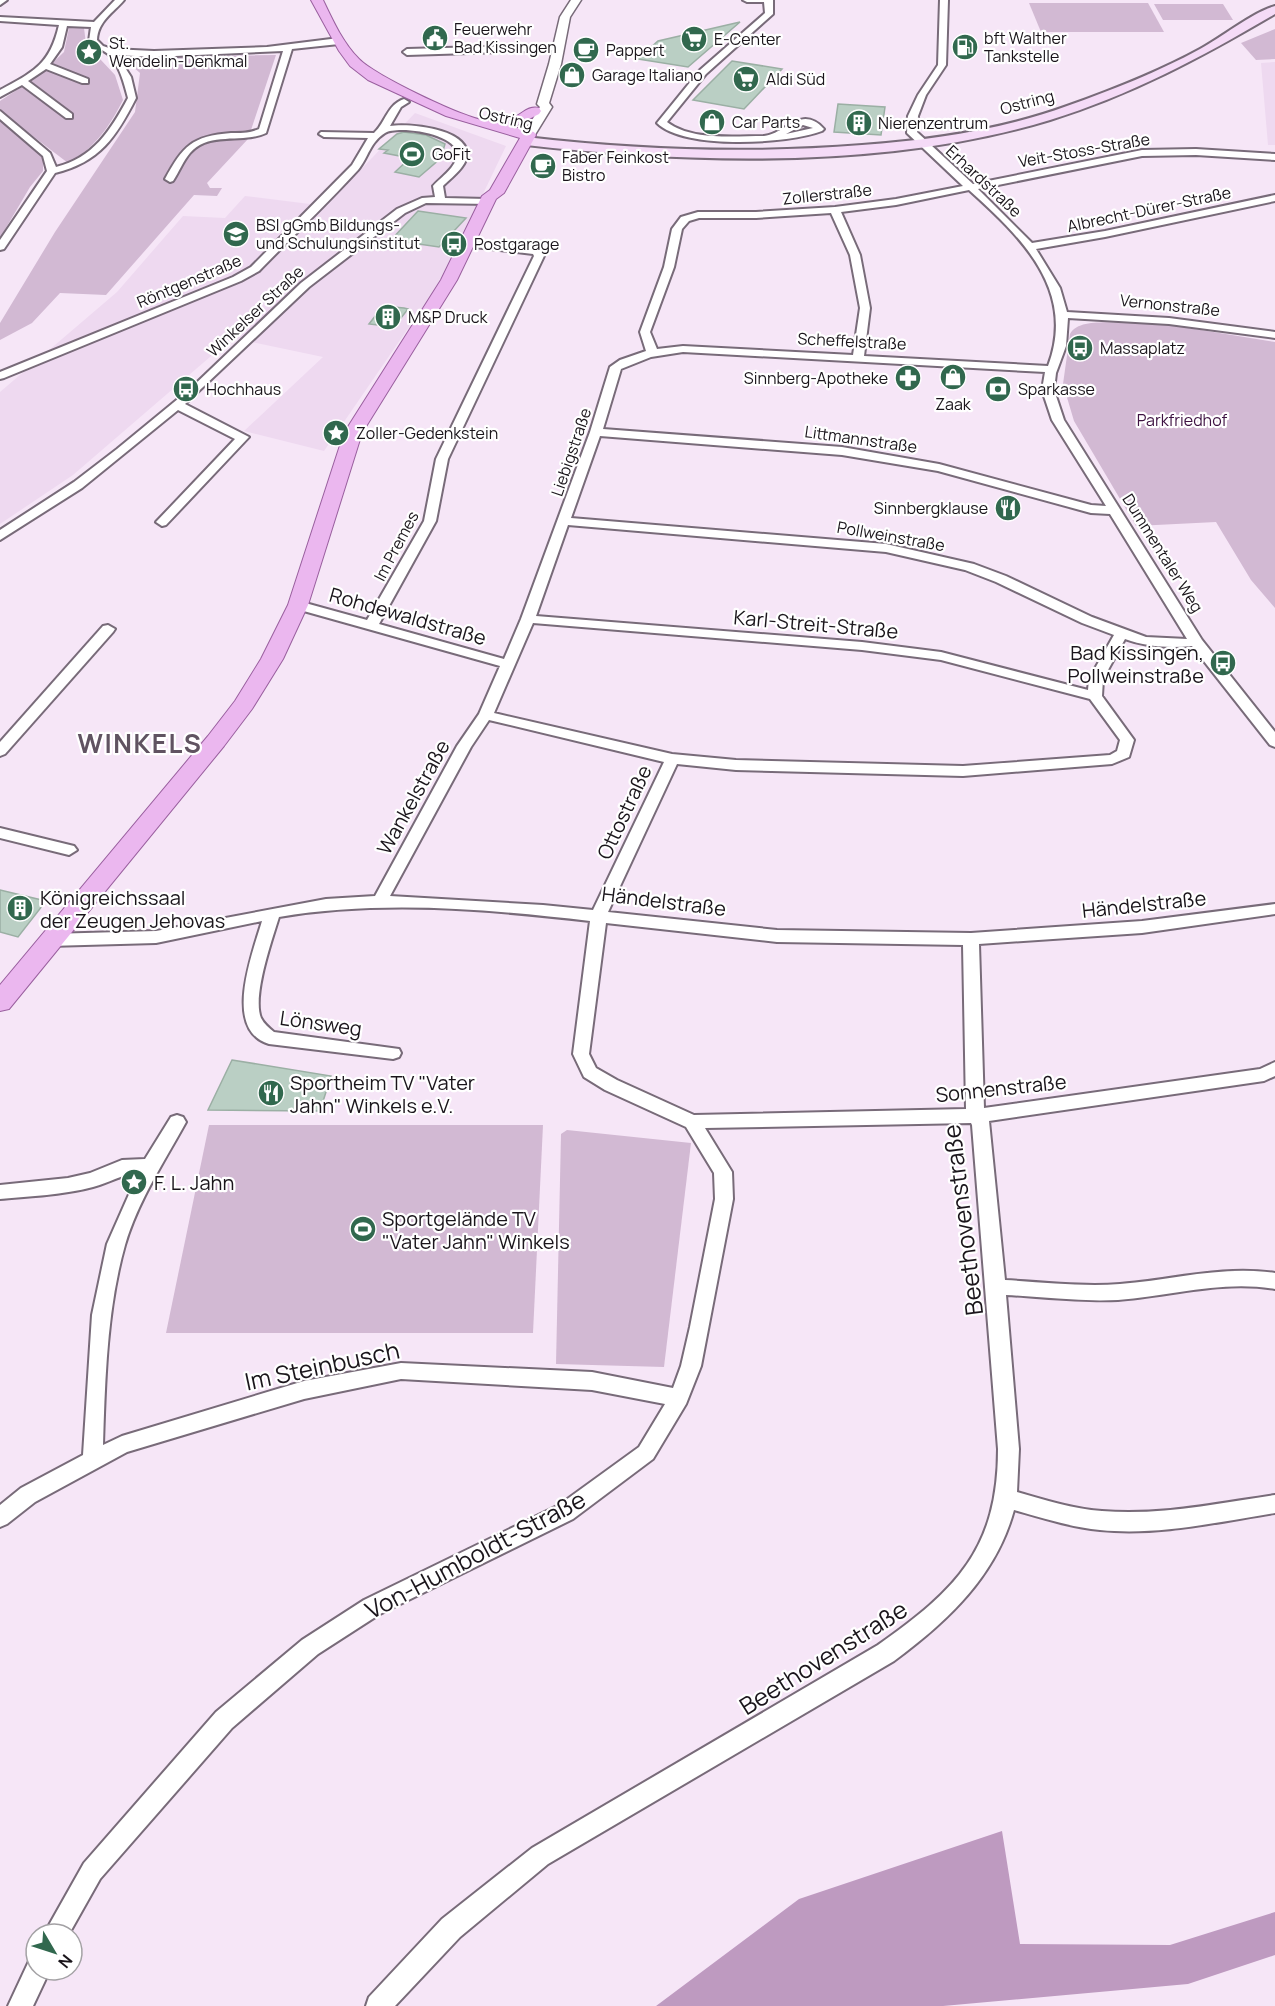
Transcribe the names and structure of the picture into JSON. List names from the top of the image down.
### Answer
{
  "streets": {
    "main road": ["Ostring"],
    "street": [
      "Veit-Stoss-Straße",
      "Erhardstraße",
      "Zollerstraße",
      "Albrecht-Dürer-Straße",
      "Röntgenstraße",
      "Vernonstraße",
      "Winkelser Straße",
      "Scheffelstraße",
      "Littmannstraße",
      "Liebigstraße",
      "Pollweinstraße",
      "Im Premes",
      "Dummentaler Weg",
      "Rohdewaldstraße",
      "Karl-Streit-Straße",
      "Wankelstraße",
      "Ottostraße",
      "Händelstraße",
      "Lönsweg",
      "Sonnenstraße",
      "Beethovenstraße",
      "Im Steinbusch",
      "Von-Humboldt-Straße"
    ]
  },
  "crossings": [
    ["Ostring", "Erhardstraße"],
    ["Ostring", "Röntgenstraße"],
    ["Veit-Stoss-Straße", "Erhardstraße"],
    ["Veit-Stoss-Straße", "Zollerstraße"],
    ["Erhardstraße", "Zollerstraße"],
    ["Erhardstraße", "Albrecht-Dürer-Straße"],
    ["Erhardstraße", "Vernonstraße"],
    ["Zollerstraße", "Scheffelstraße"],
    ["Zollerstraße", "Liebigstraße"],
    ["Scheffelstraße", "Liebigstraße"],
    ["Scheffelstraße", "Dummentaler Weg"],
    ["Littmannstraße", "Liebigstraße"],
    ["Littmannstraße", "Dummentaler Weg"],
    ["Liebigstraße", "Pollweinstraße"],
    ["Liebigstraße", "Rohdewaldstraße"],
    ["Liebigstraße", "Karl-Streit-Straße"],
    ["Liebigstraße", "Wankelstraße"],
    ["Pollweinstraße", "Dummentaler Weg"],
    ["Im Premes", "Rohdewaldstraße"],
    ["Wankelstraße", "Händelstraße"],
    ["Ottostraße", "Händelstraße"],
    ["Händelstraße", "Lönsweg"],
    ["Händelstraße", "Beethovenstraße"],
    ["Sonnenstraße", "Beethovenstraße"],
    ["Sonnenstraße", "Von-Humboldt-Straße"],
    ["Im Steinbusch", "Von-Humboldt-Straße"]
  ],
  "districts": ["WINKELS"],
  "parks": ["Parkfriedhof"],
  "places": {
    "public building": ["Feuerwehr Bad Kissingen"],
    "supermarket": ["E-Center", "Aldi Süd"],
    "fuel station": ["bft Walther Tankstelle"],
    "cafe": ["Pappert", "Faber Feinkost Bistro"],
    "place": ["St. Wendelin-Denkmal", "Zoller-Gedenkstein", "F. L. Jahn"],
    "shop": ["Garage Italiano", "Car Parts", "Zaak"],
    "building": ["Nierenzentrum", "M&P Druck", "Königreichssaal der Zeugen Jehovas"],
    "sports": ["GoFit", "Sportgelände TV \"Vater Jahn\" Winkels"],
    "school or university": ["BSI gGmb Bildungs- und Schulungsinstitut"],
    "bus stop": [
      "Postgarage",
      "Massaplatz",
      "Hochhaus",
      "Bad Kissingen, Pollweinstraße"
    ],
    "pharmacy": ["Sinnberg-Apotheke"],
    "bank": ["Sparkasse"],
    "restaurant": ["Sinnbergklause", "Sportheim TV \"Vater Jahn\" Winkels e.V."]
  },
  "north": "bottom right"
}
